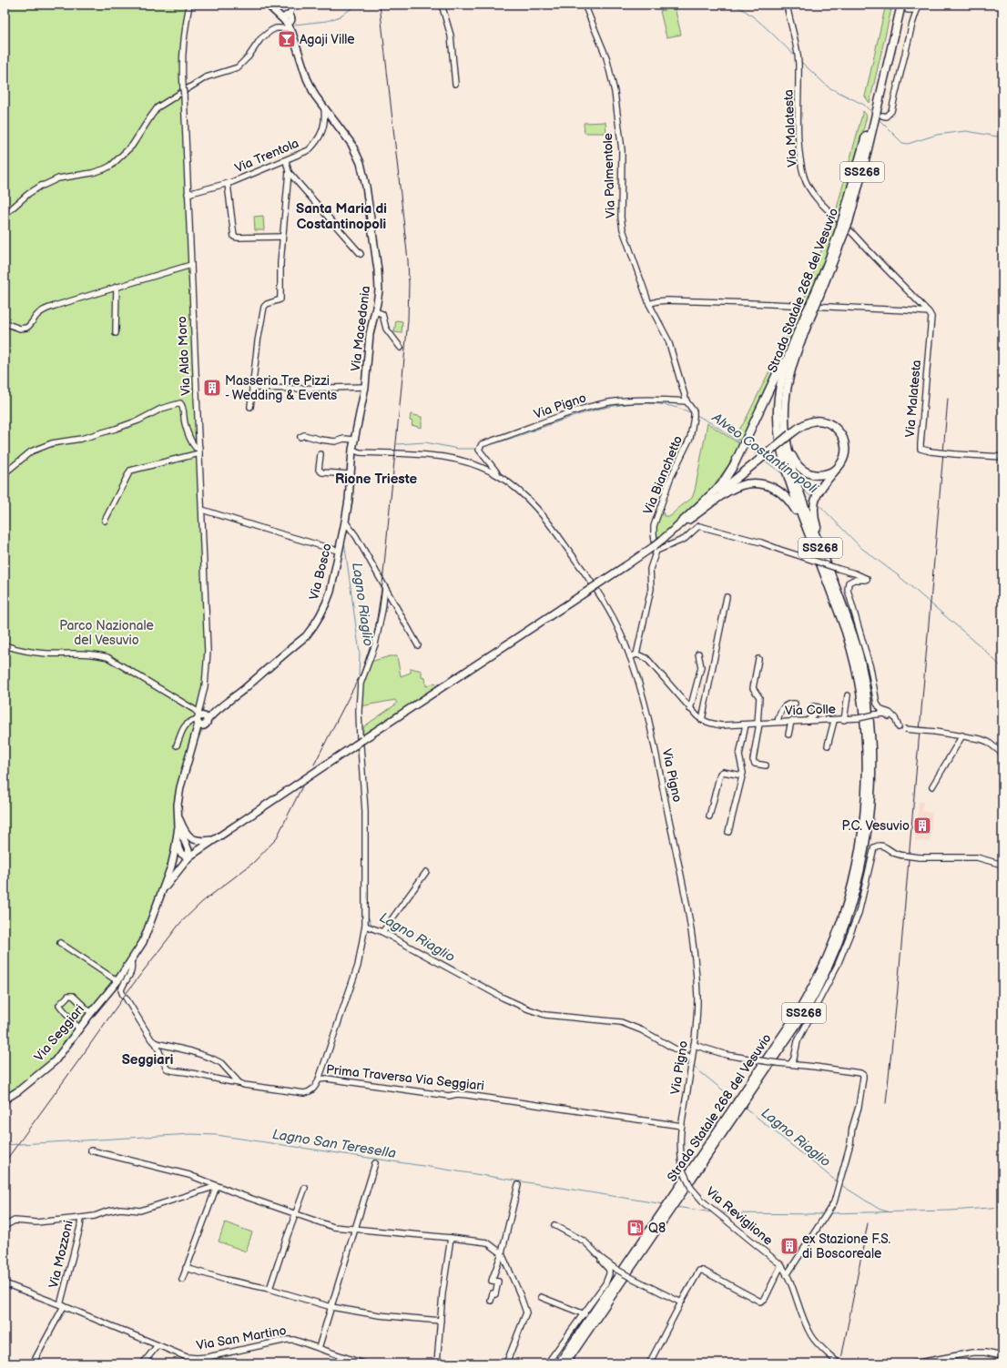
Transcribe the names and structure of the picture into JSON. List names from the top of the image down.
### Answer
{
  "streets": {
    "highway": ["SS268", "Strada Statale 268 del Vesuvio"],
    "main road": ["Via Macedonia", "Via Bosco", "Via Seggiari"],
    "street": [
      "Via Malatesta",
      "Via Trentola",
      "Via Palmentole",
      "Via Aldo Moro",
      "Via Pigno",
      "Via Bianchetto",
      "Via Colle",
      "Prima Traversa Via Seggiari",
      "Via Reviglione",
      "Via Mozzoni",
      "Via San Martino"
    ]
  },
  "crossings": [
    ["Via Trentola", "Via Macedonia"],
    ["Via Trentola", "Via Aldo Moro"],
    ["Via Palmentole", "Via Bianchetto"],
    ["Via Macedonia", "Via Pigno"],
    ["Via Macedonia", "Via Bosco"],
    ["Via Aldo Moro", "Via Bosco"],
    ["Via Pigno", "Via Bianchetto"],
    ["Via Pigno", "Via Bosco"],
    ["Via Pigno", "Prima Traversa Via Seggiari"],
    ["Via Pigno", "Via Reviglione"],
    ["Via Bianchetto", "Via Colle"],
    ["Via Bosco", "Via Seggiari"],
    ["Prima Traversa Via Seggiari", "Via Reviglione"],
    ["Via Mozzoni", "Via San Martino"]
  ],
  "districts": ["Santa Maria di Costantinopoli", "Rione Trieste", "Seggiari"],
  "water": ["Alveo Costantinopoli", "Lagno Riaglio", "Lagno San Teresella"],
  "parks": ["Parco Nazionale del Vesuvio"],
  "places": {
    "bar": ["Agaji Ville"],
    "building": ["Masseria Tre Pizzi - Wedding & Events", "P.C. Vesuvio", "ex Stazione F.S. di Boscoreale"],
    "fuel station": ["Q8"]
  }
}
